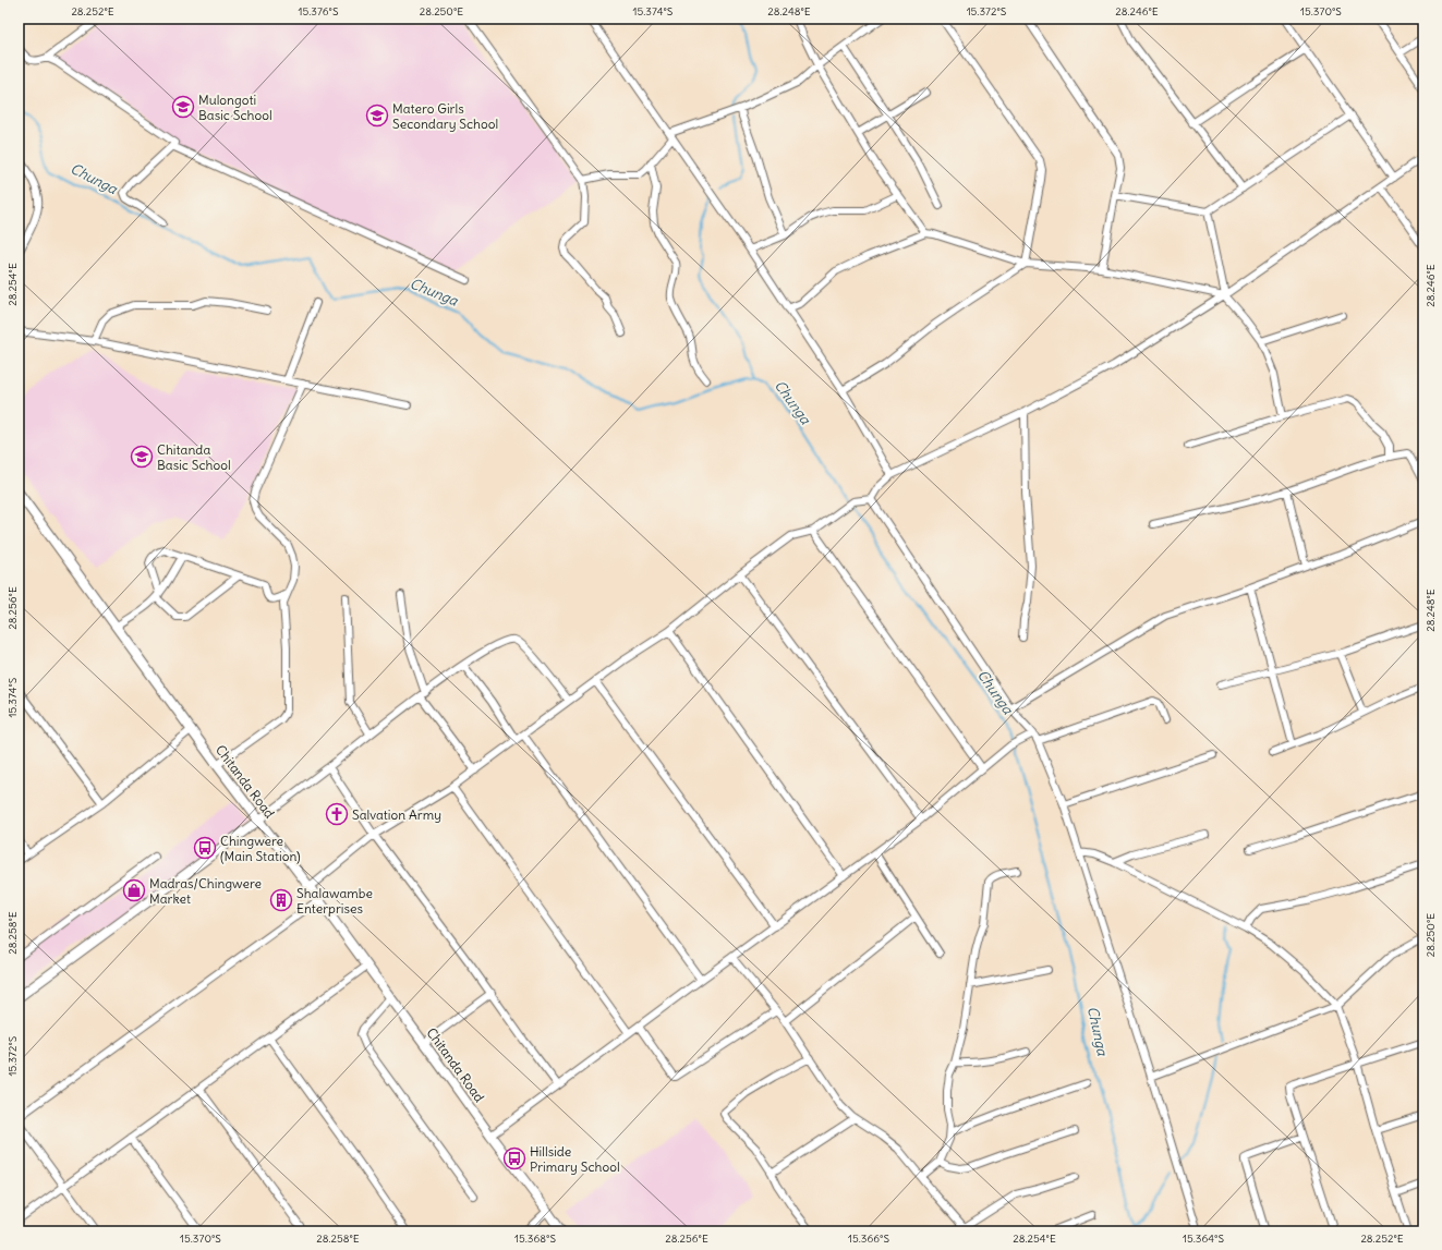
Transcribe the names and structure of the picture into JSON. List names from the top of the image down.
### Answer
{
  "streets": {
    "street": ["Chitanda Road"]
  },
  "water": ["Chunga"],
  "places": {
    "school or university": ["Mulongoti Basic School", "Matero Girls Secondary School", "Chitanda Basic School"],
    "church": ["Salvation Army"],
    "bus stop": ["Chingwere (Main Station)", "Hillside Primary School"],
    "shop": ["Madras/Chingwere Market"],
    "building": ["Shalawambe Enterprises"]
  },
  "coordinates": [
    "28.252°E",
    "15.376°S",
    "28.250°E",
    "15.374°S",
    "28.248°E",
    "15.372°S",
    "28.246°E",
    "15.370°S",
    "28.254°E",
    "28.256°E",
    "28.258°E",
    "15.368°S",
    "15.366°S",
    "15.364°S"
  ]
}
